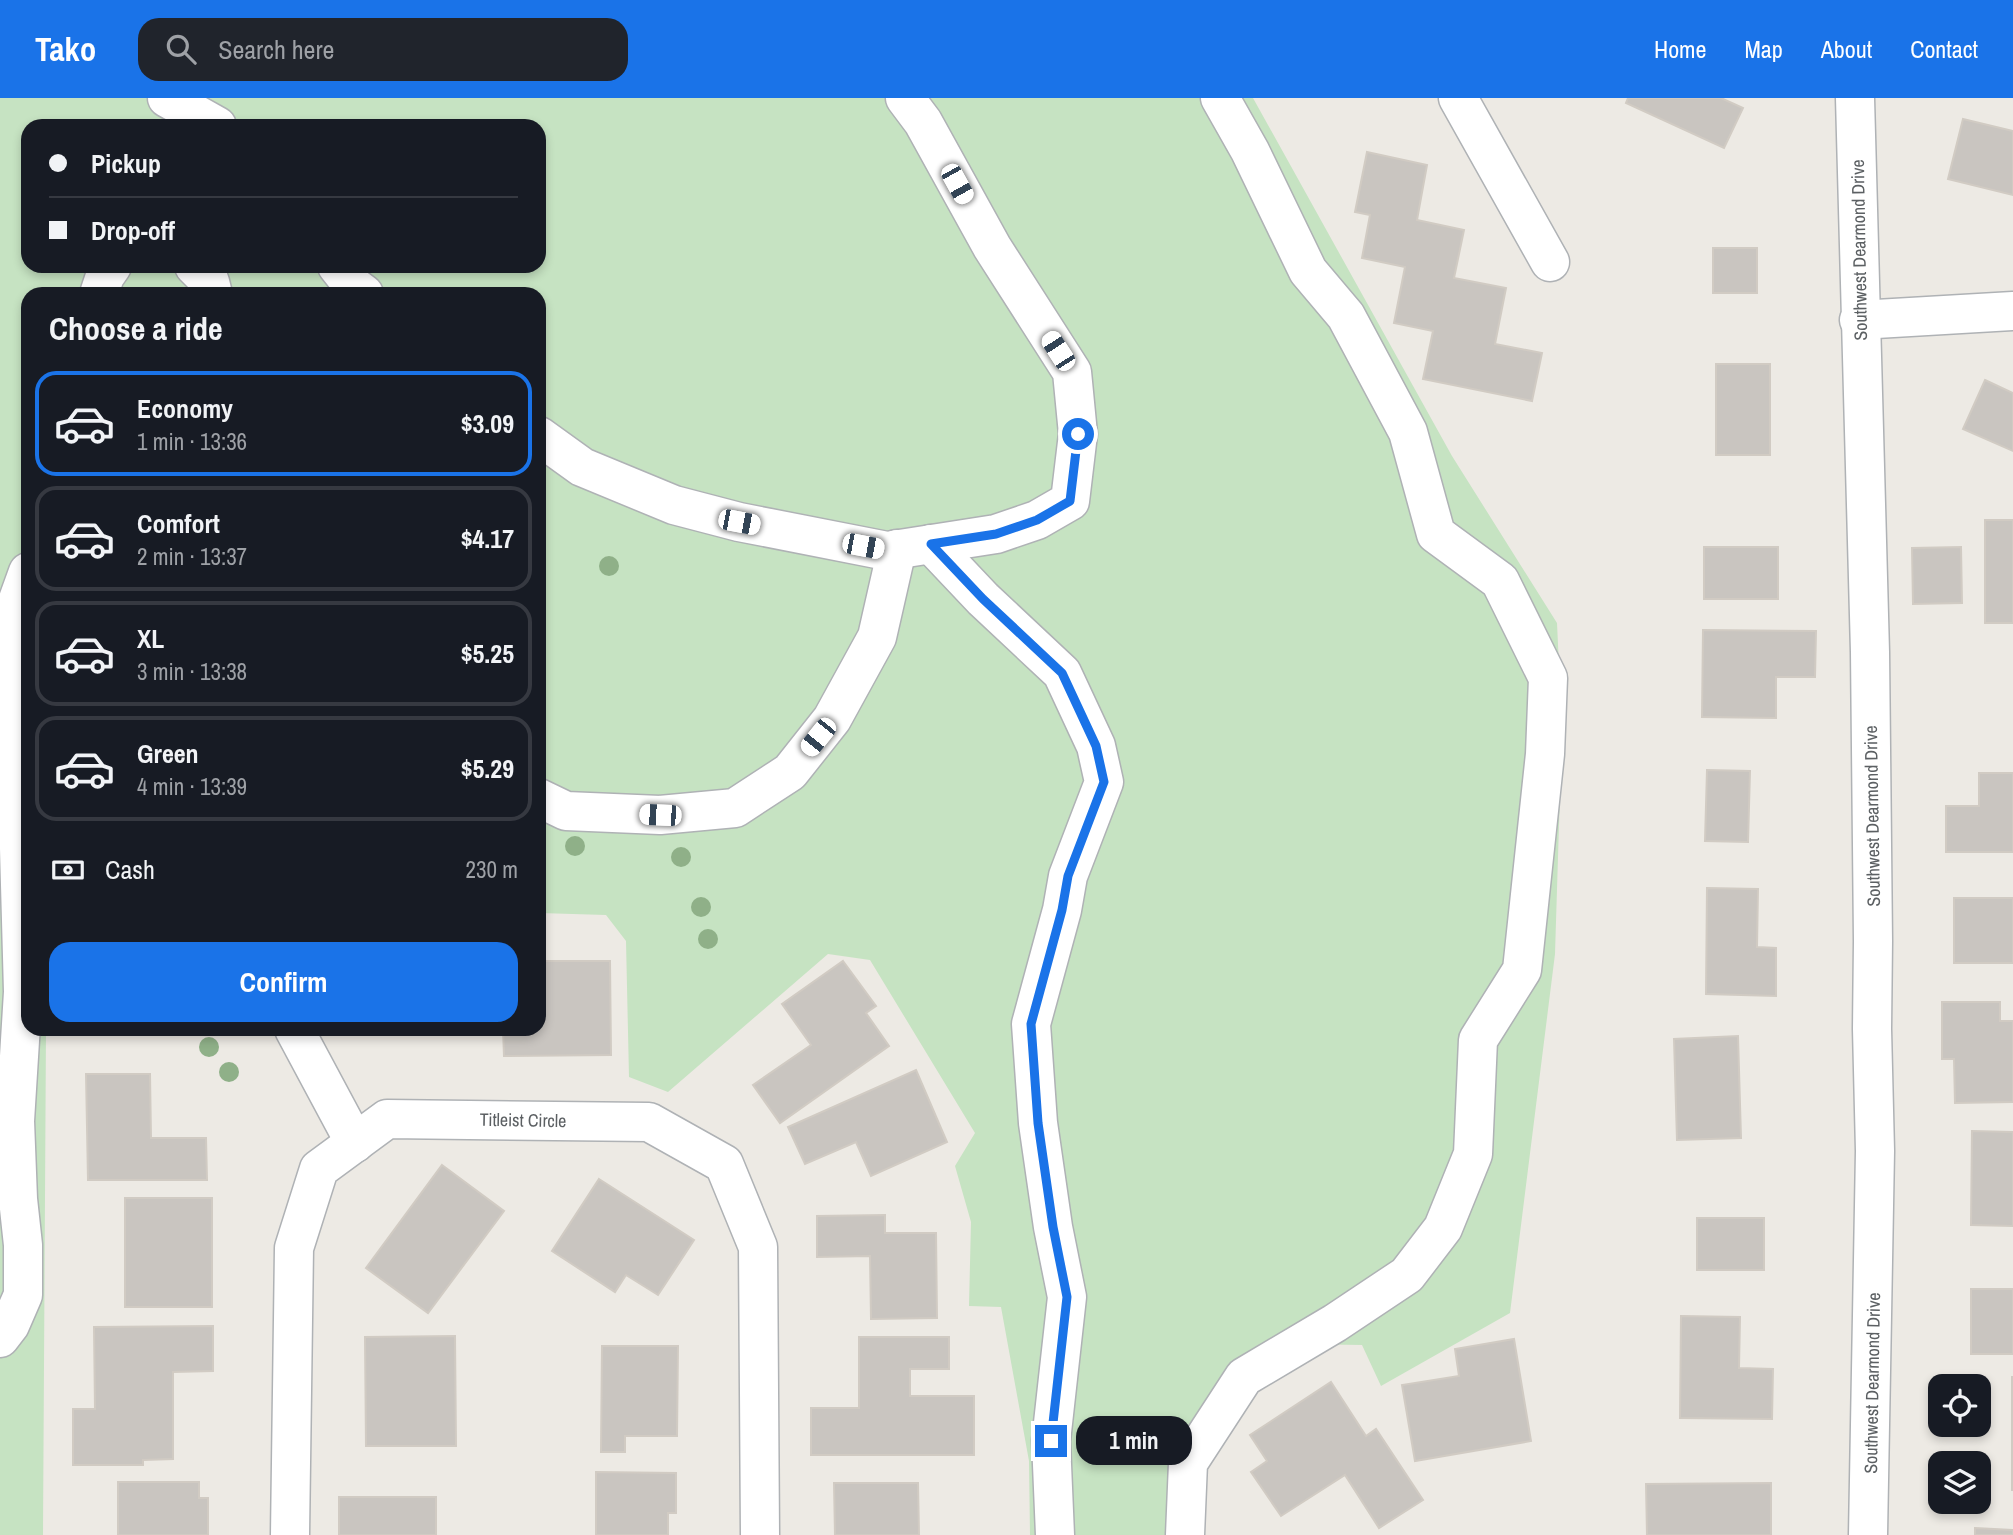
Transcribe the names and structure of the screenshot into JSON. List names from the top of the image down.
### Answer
{
  "streets": {
    "street": ["Southwest Dearmond Drive", "Titleist Circle"]
  },
  "page": {
    "header": "Tako",
    "search": "Search here",
    "nav": [
      "Home",
      "Map",
      "About",
      "Contact"
    ],
    "banner": ["Pickup", "Drop-off"],
    "heading": "Choose a ride",
    "list": [
      {
        "name": "Economy",
        "note": "1 min · 13:36",
        "value": "$3.09"
      },
      {
        "name": "Comfort",
        "note": "2 min · 13:37",
        "value": "$4.17"
      },
      {
        "name": "XL",
        "note": "3 min · 13:38",
        "value": "$5.25"
      },
      {
        "name": "Green",
        "note": "4 min · 13:39",
        "value": "$5.29"
      }
    ],
    "pay": ["Cash", "230 m"],
    "buttons": "Confirm",
    "bubble": "1 min"
  }
}
